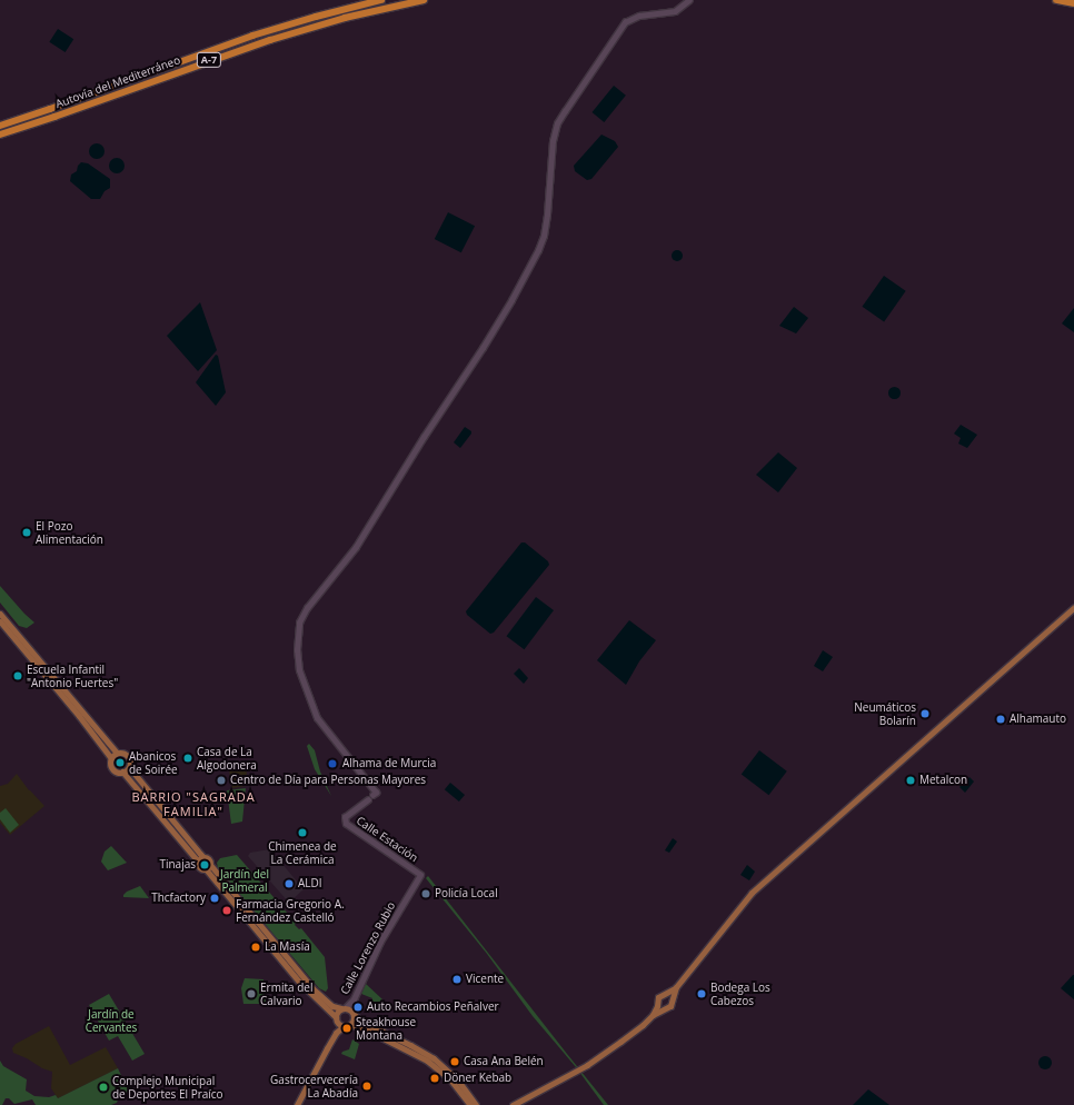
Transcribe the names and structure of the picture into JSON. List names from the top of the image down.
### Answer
{
  "streets": {
    "highway": ["A-7", "Autovía del Mediterráneo"],
    "main road": ["Calle Estación", "Calle Lorenzo Rubio"]
  },
  "crossings": [
    ["Calle Estación", "Calle Lorenzo Rubio"]
  ],
  "districts": ["BARRIO \"SAGRADA FAMILIA\""],
  "parks": ["Jardín del Palmeral", "Jardín de Cervantes"],
  "places": [
    "El Pozo Alimentación",
    "Escuela Infantil \"Antonio Fuertes\"",
    "Neumáticos Bolarín",
    "Alhamauto",
    "Casa de La Algodonera",
    "Abanicos de Soirée",
    "Alhama de Murcia",
    "Centro de Día para Personas Mayores",
    "Metalcon",
    "Chimenea de La Cerámica",
    "Tinajas",
    "ALDI",
    "Policía Local",
    "Thcfactory",
    "Farmacia Gregorio A. Fernández Castelló",
    "La Masía",
    "Vicente",
    "Ermita del Calvario",
    "Bodega Los Cabezos",
    "Auto Recambios Peñalver",
    "Steakhouse Montana",
    "Casa Ana Belén",
    "Döner Kebab",
    "Gastrocervecería La Abadía",
    "Complejo Municipal de Deportes El Praíco"
  ]
}
